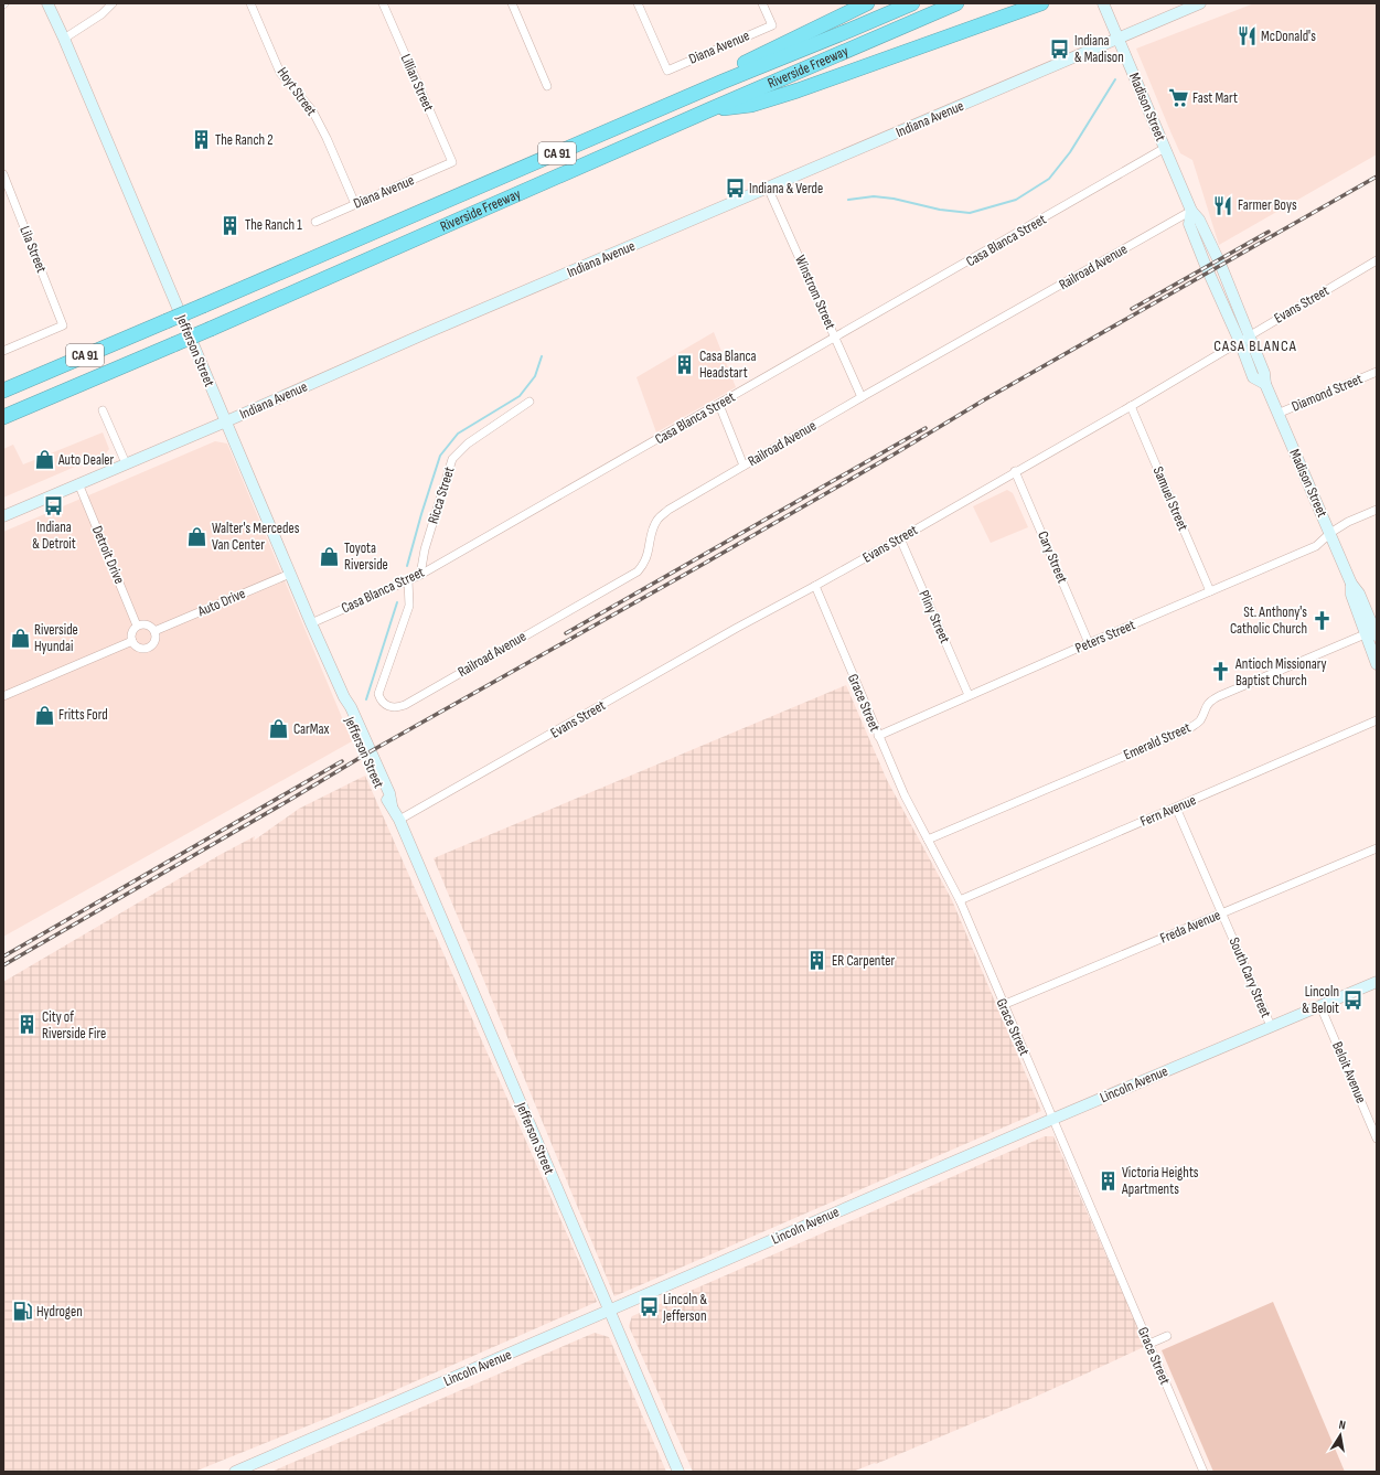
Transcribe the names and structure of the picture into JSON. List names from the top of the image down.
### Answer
{
  "streets": {
    "highway": ["Riverside Freeway", "CA 91"],
    "street": [
      "Diana Avenue",
      "Lillian Street",
      "Hoyt Street",
      "Madison Street",
      "Indiana Avenue",
      "Casa Blanca Street",
      "Lila Street",
      "Railroad Avenue",
      "Winstrom Street",
      "Evans Street",
      "Jefferson Street",
      "Diamond Street",
      "Ricca Street",
      "Samuel Street",
      "Detroit Drive",
      "Cary Street",
      "Auto Drive",
      "Pliny Street",
      "Peters Street",
      "Grace Street",
      "Emerald Street",
      "Fern Avenue",
      "Freda Avenue",
      "South Cary Street",
      "Beloit Avenue",
      "Lincoln Avenue"
    ]
  },
  "crossings": [
    ["Diana Avenue", "Lillian Street"],
    ["Diana Avenue", "Hoyt Street"],
    ["Madison Street", "Indiana Avenue"],
    ["Madison Street", "Casa Blanca Street"],
    ["Madison Street", "Railroad Avenue"],
    ["Madison Street", "Evans Street"],
    ["Madison Street", "Diamond Street"],
    ["Madison Street", "Peters Street"],
    ["Madison Street", "Emerald Street"],
    ["Indiana Avenue", "Winstrom Street"],
    ["Indiana Avenue", "Jefferson Street"],
    ["Indiana Avenue", "Detroit Drive"],
    ["Casa Blanca Street", "Railroad Avenue"],
    ["Casa Blanca Street", "Winstrom Street"],
    ["Casa Blanca Street", "Jefferson Street"],
    ["Casa Blanca Street", "Ricca Street"],
    ["Railroad Avenue", "Winstrom Street"],
    ["Evans Street", "Jefferson Street"],
    ["Evans Street", "Samuel Street"],
    ["Evans Street", "Cary Street"],
    ["Evans Street", "Pliny Street"],
    ["Evans Street", "Grace Street"],
    ["Jefferson Street", "Auto Drive"],
    ["Jefferson Street", "Lincoln Avenue"],
    ["Samuel Street", "Peters Street"],
    ["Detroit Drive", "Auto Drive"],
    ["Cary Street", "Peters Street"],
    ["Pliny Street", "Peters Street"],
    ["Peters Street", "Grace Street"],
    ["Grace Street", "Emerald Street"],
    ["Grace Street", "Fern Avenue"],
    ["Grace Street", "Freda Avenue"],
    ["Grace Street", "Lincoln Avenue"],
    ["Fern Avenue", "South Cary Street"],
    ["Freda Avenue", "South Cary Street"],
    ["South Cary Street", "Lincoln Avenue"],
    ["Beloit Avenue", "Lincoln Avenue"]
  ],
  "districts": ["CASA BLANCA"],
  "places": {
    "restaurant": ["McDonald's", "Farmer Boys"],
    "bus stop": [
      "Indiana & Madison",
      "Indiana & Verde",
      "Indiana & Detroit",
      "Lincoln & Beloit",
      "Lincoln & Jefferson"
    ],
    "supermarket": ["Fast Mart"],
    "building": [
      "The Ranch 2",
      "The Ranch 1",
      "Casa Blanca Headstart",
      "ER Carpenter",
      "City of Riverside Fire",
      "Victoria Heights Apartments"
    ],
    "shop": [
      "Auto Dealer",
      "Walter's Mercedes Van Center",
      "Toyota Riverside",
      "Riverside Hyundai",
      "Fritts Ford",
      "CarMax"
    ],
    "church": ["St. Anthony's Catholic Church", "Antioch Missionary Baptist Church"],
    "fuel station": ["Hydrogen"]
  },
  "north": "top"
}
